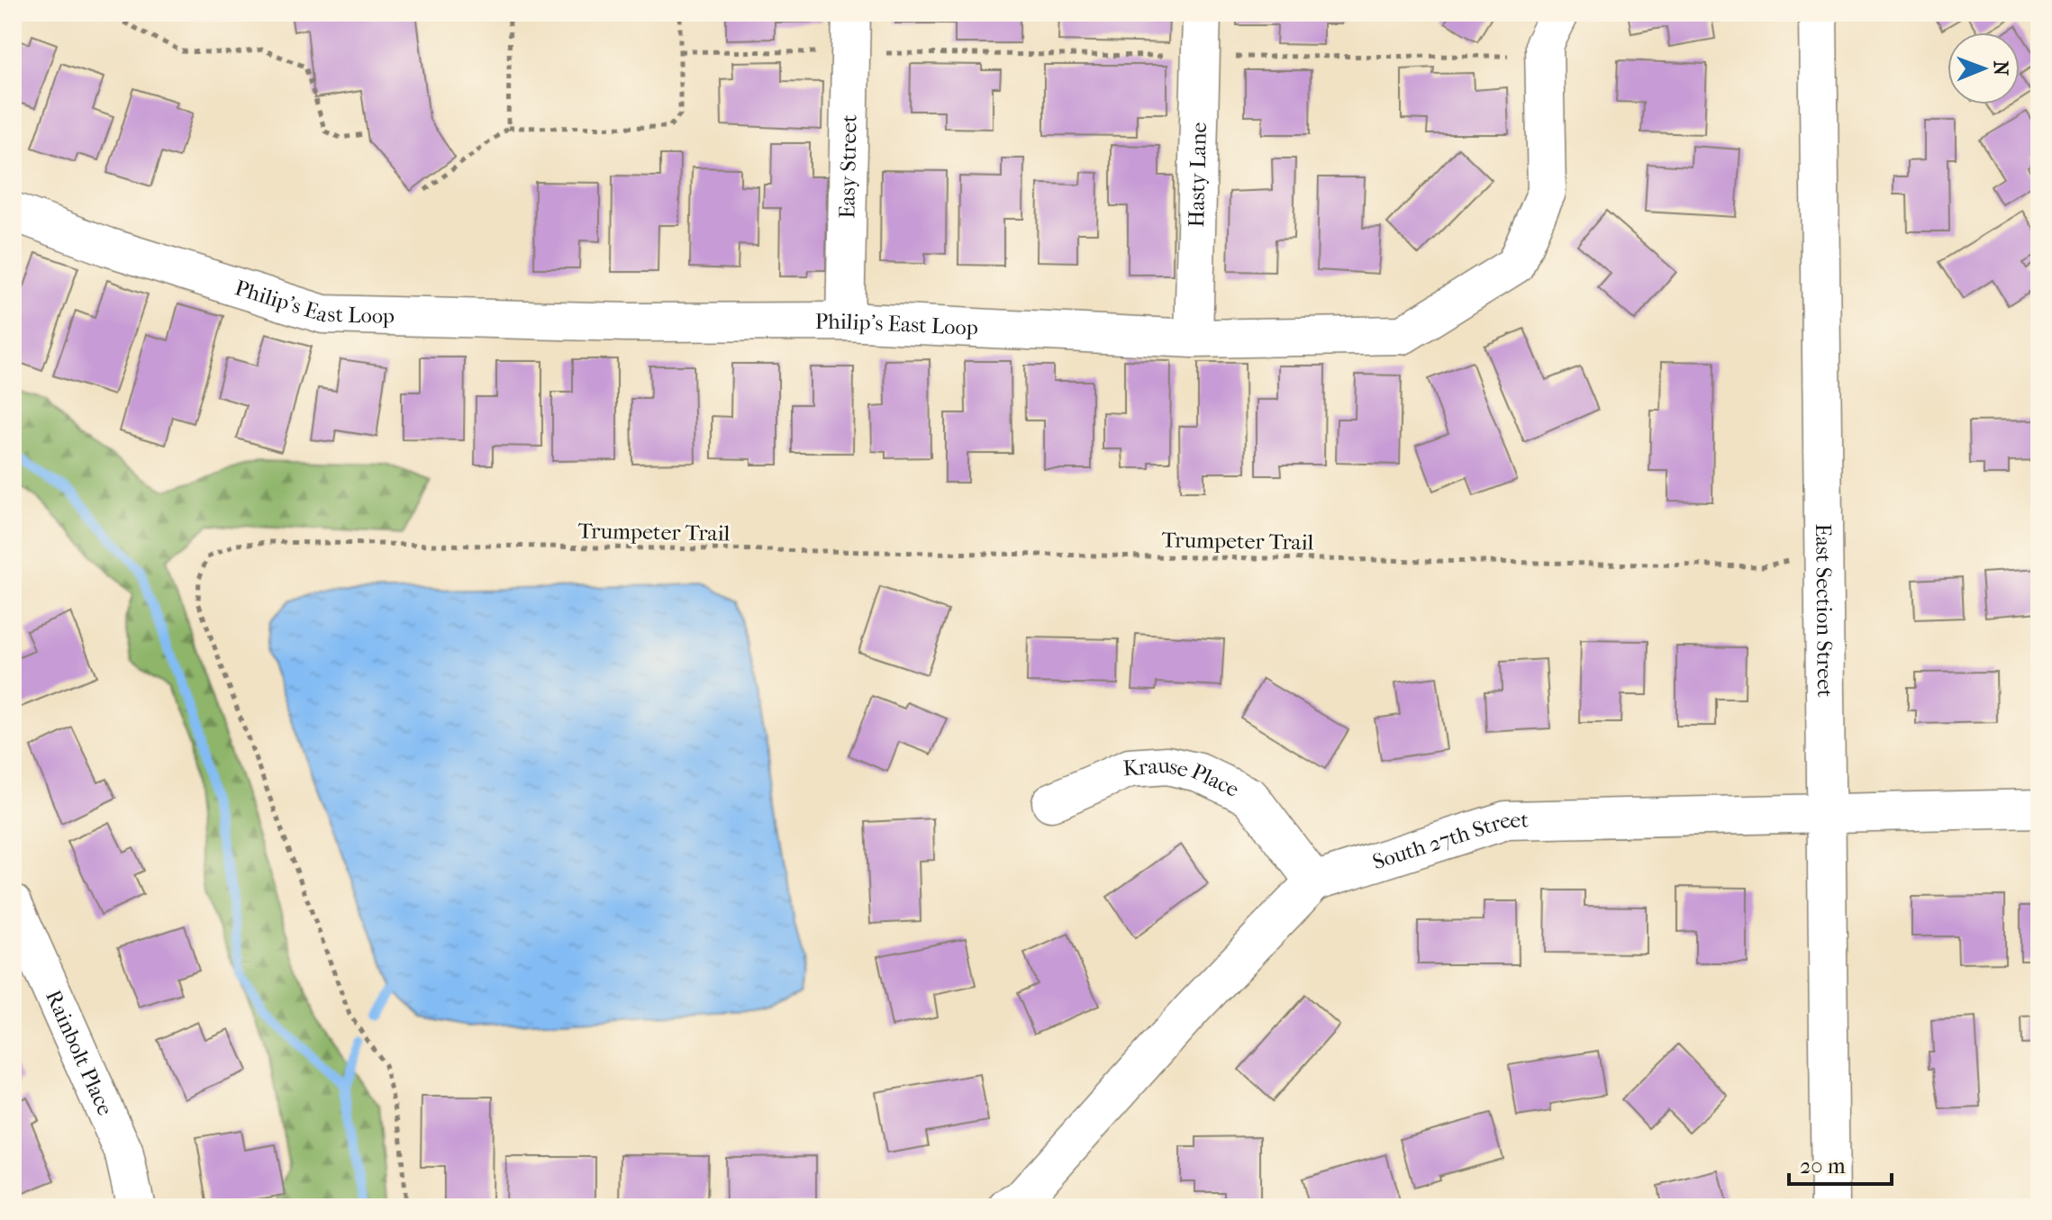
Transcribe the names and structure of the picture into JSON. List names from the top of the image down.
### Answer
{
  "streets": {
    "street": [
      "Easy Street",
      "Hasty Lane",
      "Philip's East Loop",
      "East Section Street",
      "Krause Place",
      "South 27th Street",
      "Rainbolt Place"
    ],
    "path": ["Trumpeter Trail"]
  },
  "crossings": [
    ["Easy Street", "Philip's East Loop"],
    ["Hasty Lane", "Philip's East Loop"],
    ["East Section Street", "South 27th Street"],
    ["Krause Place", "South 27th Street"]
  ],
  "scale_bar": "20 m",
  "north": "right"
}
